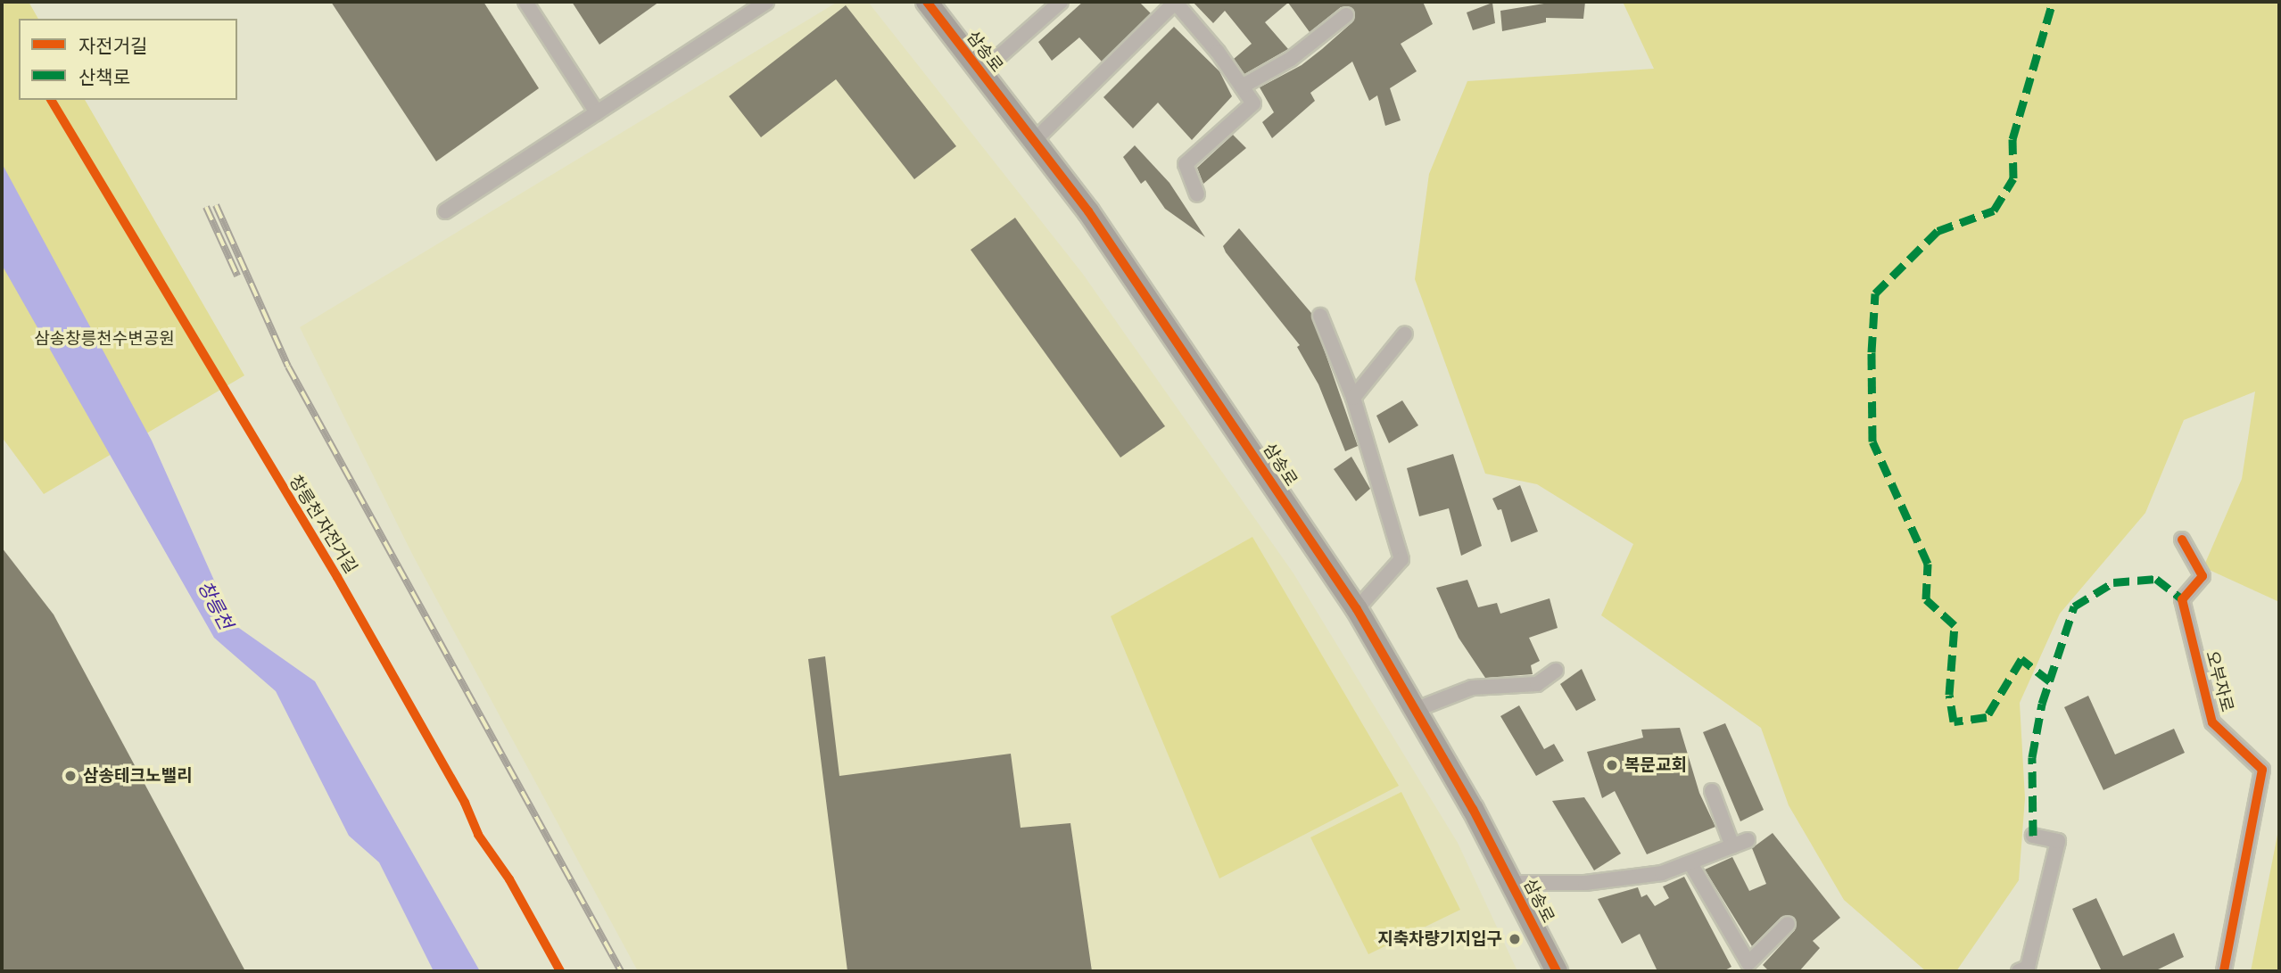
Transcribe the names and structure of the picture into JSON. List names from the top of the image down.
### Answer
{
  "streets": {
    "main road": ["삼송로"],
    "street": ["오부자로"],
    "cycle path": ["창릉천 자전거길"]
  },
  "water": ["창릉천"],
  "parks": ["삼송창릉천수변공원"],
  "places": ["복문교회", "삼송테크노밸리", "지축차량기지입구"],
  "legend": ["자전거길", "산책로"]
}
